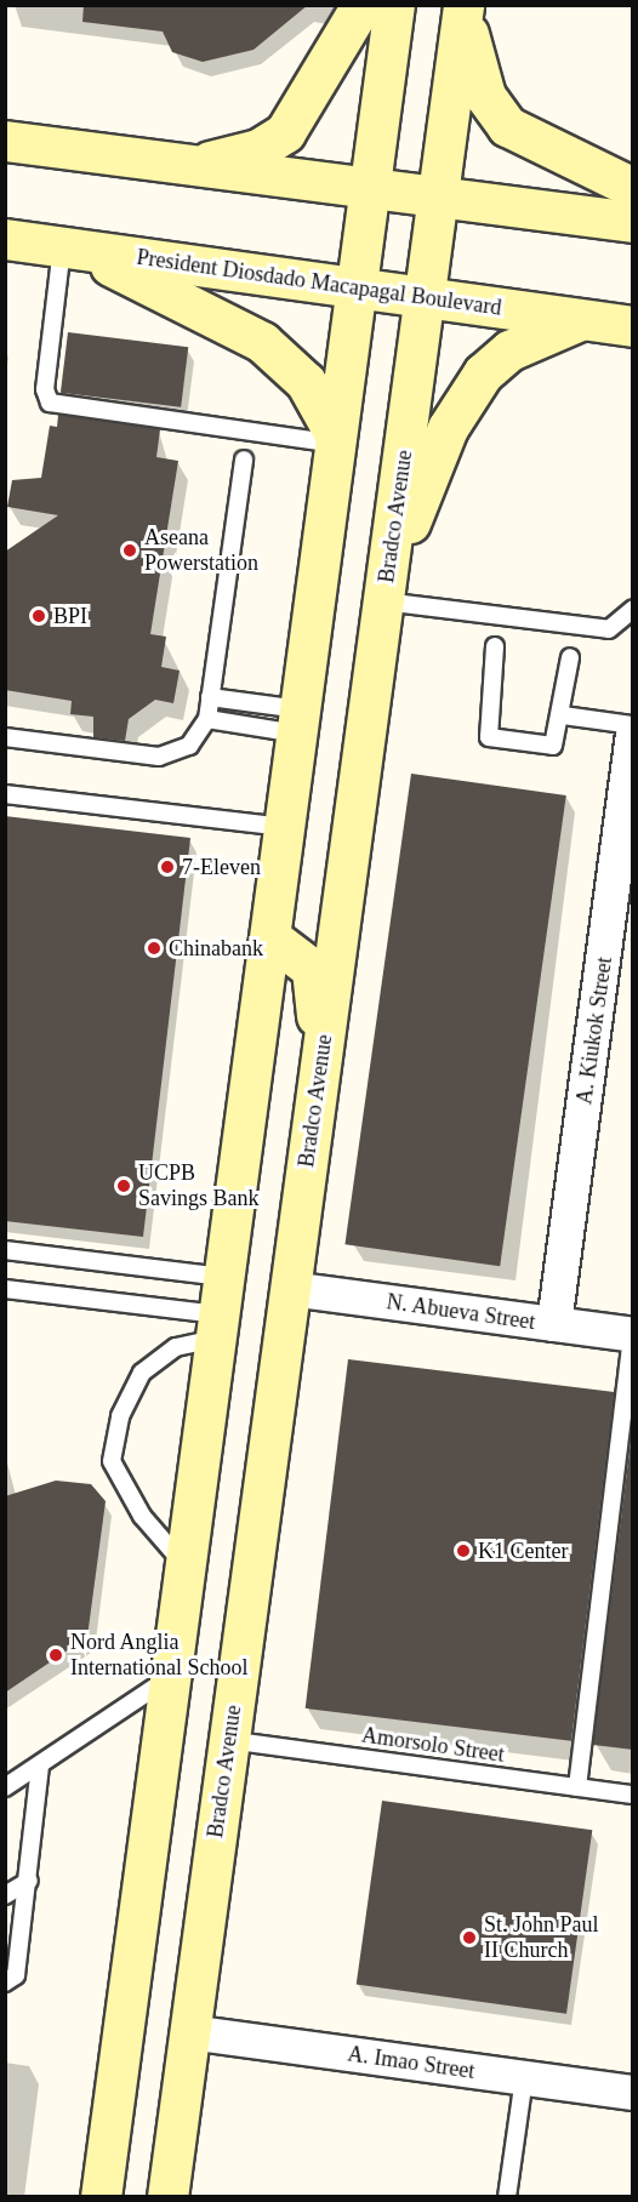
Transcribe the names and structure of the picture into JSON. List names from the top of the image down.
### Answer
{
  "streets": {
    "street": [
      "President Diosdado Macapagal Boulevard",
      "Bradco Avenue",
      "A. Kiukok Street",
      "N. Abueva Street",
      "A. Imao Street"
    ],
    "lane": ["Amorsolo Street"]
  },
  "crossings": [
    ["President Diosdado Macapagal Boulevard", "Bradco Avenue"],
    ["Bradco Avenue", "N. Abueva Street"],
    ["Bradco Avenue", "Amorsolo Street"],
    ["Bradco Avenue", "A. Imao Street"],
    ["A. Kiukok Street", "N. Abueva Street"]
  ],
  "places": [
    "Aseana Powerstation",
    "BPI",
    "7-Eleven",
    "Chinabank",
    "UCPB Savings Bank",
    "K1 Center",
    "Nord Anglia International School",
    "St. John Paul II Church"
  ]
}
